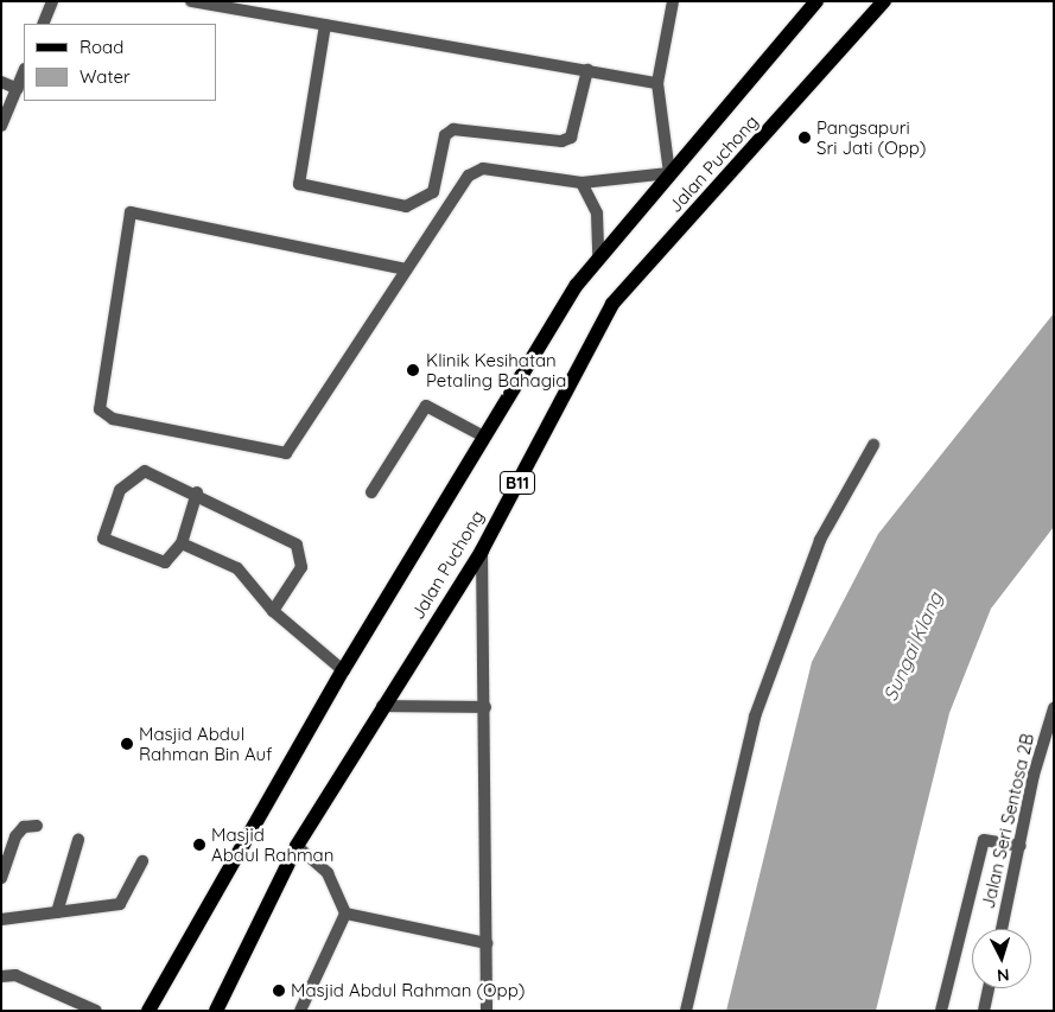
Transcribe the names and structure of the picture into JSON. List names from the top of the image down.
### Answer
{
  "streets": {
    "main road": ["Jalan Puchong", "B11"],
    "street": ["Jalan Seri Sentosa 2B"]
  },
  "water": ["Sungai Klang"],
  "places": [
    "Pangsapuri Sri Jati (Opp)",
    "Klinik Kesihatan Petaling Bahagia",
    "Masjid Abdul Rahman Bin Auf",
    "Masjid Abdul Rahman",
    "Masjid Abdul Rahman (Opp)"
  ],
  "legend": ["Road", "Water"],
  "north": "bottom"
}
